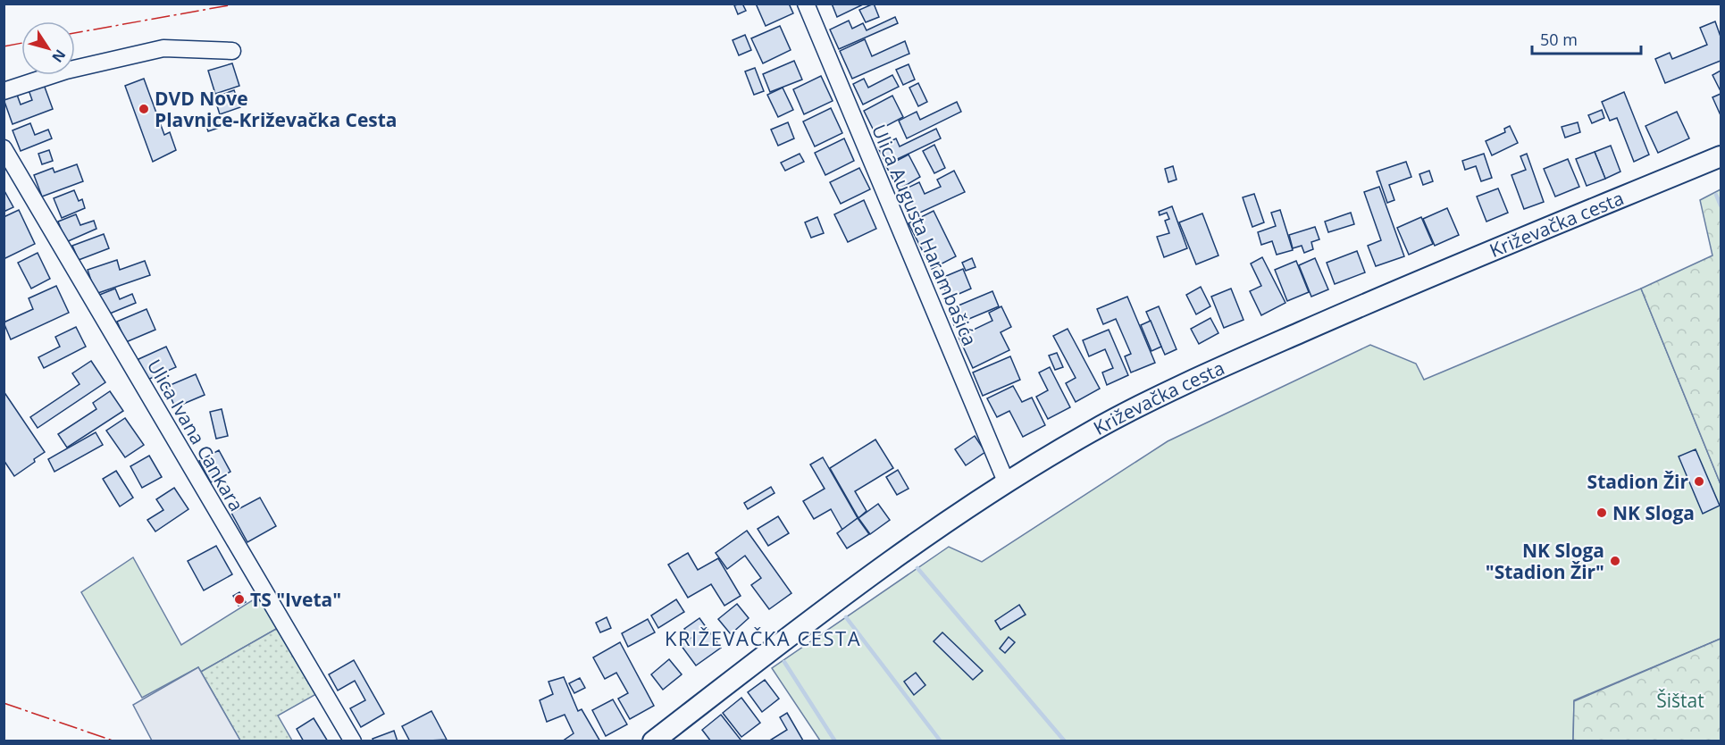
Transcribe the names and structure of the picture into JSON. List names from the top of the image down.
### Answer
{
  "streets": {
    "main road": ["Križevačka cesta"],
    "street": ["Ulica Augusta Harambašića", "Ulica Ivana Cankara"]
  },
  "crossings": [
    ["Križevačka cesta", "Ulica Augusta Harambašića"]
  ],
  "districts": ["KRIŽEVAČKA CESTA"],
  "parks": ["Šištat"],
  "places": [
    "DVD Nove Plavnice-Križevačka Cesta",
    "Stadion Žir",
    "NK Sloga",
    "NK Sloga \"Stadion Žir\"",
    "TS \"Iveta\""
  ],
  "scale_bar": "50 m",
  "north": "bottom right"
}
